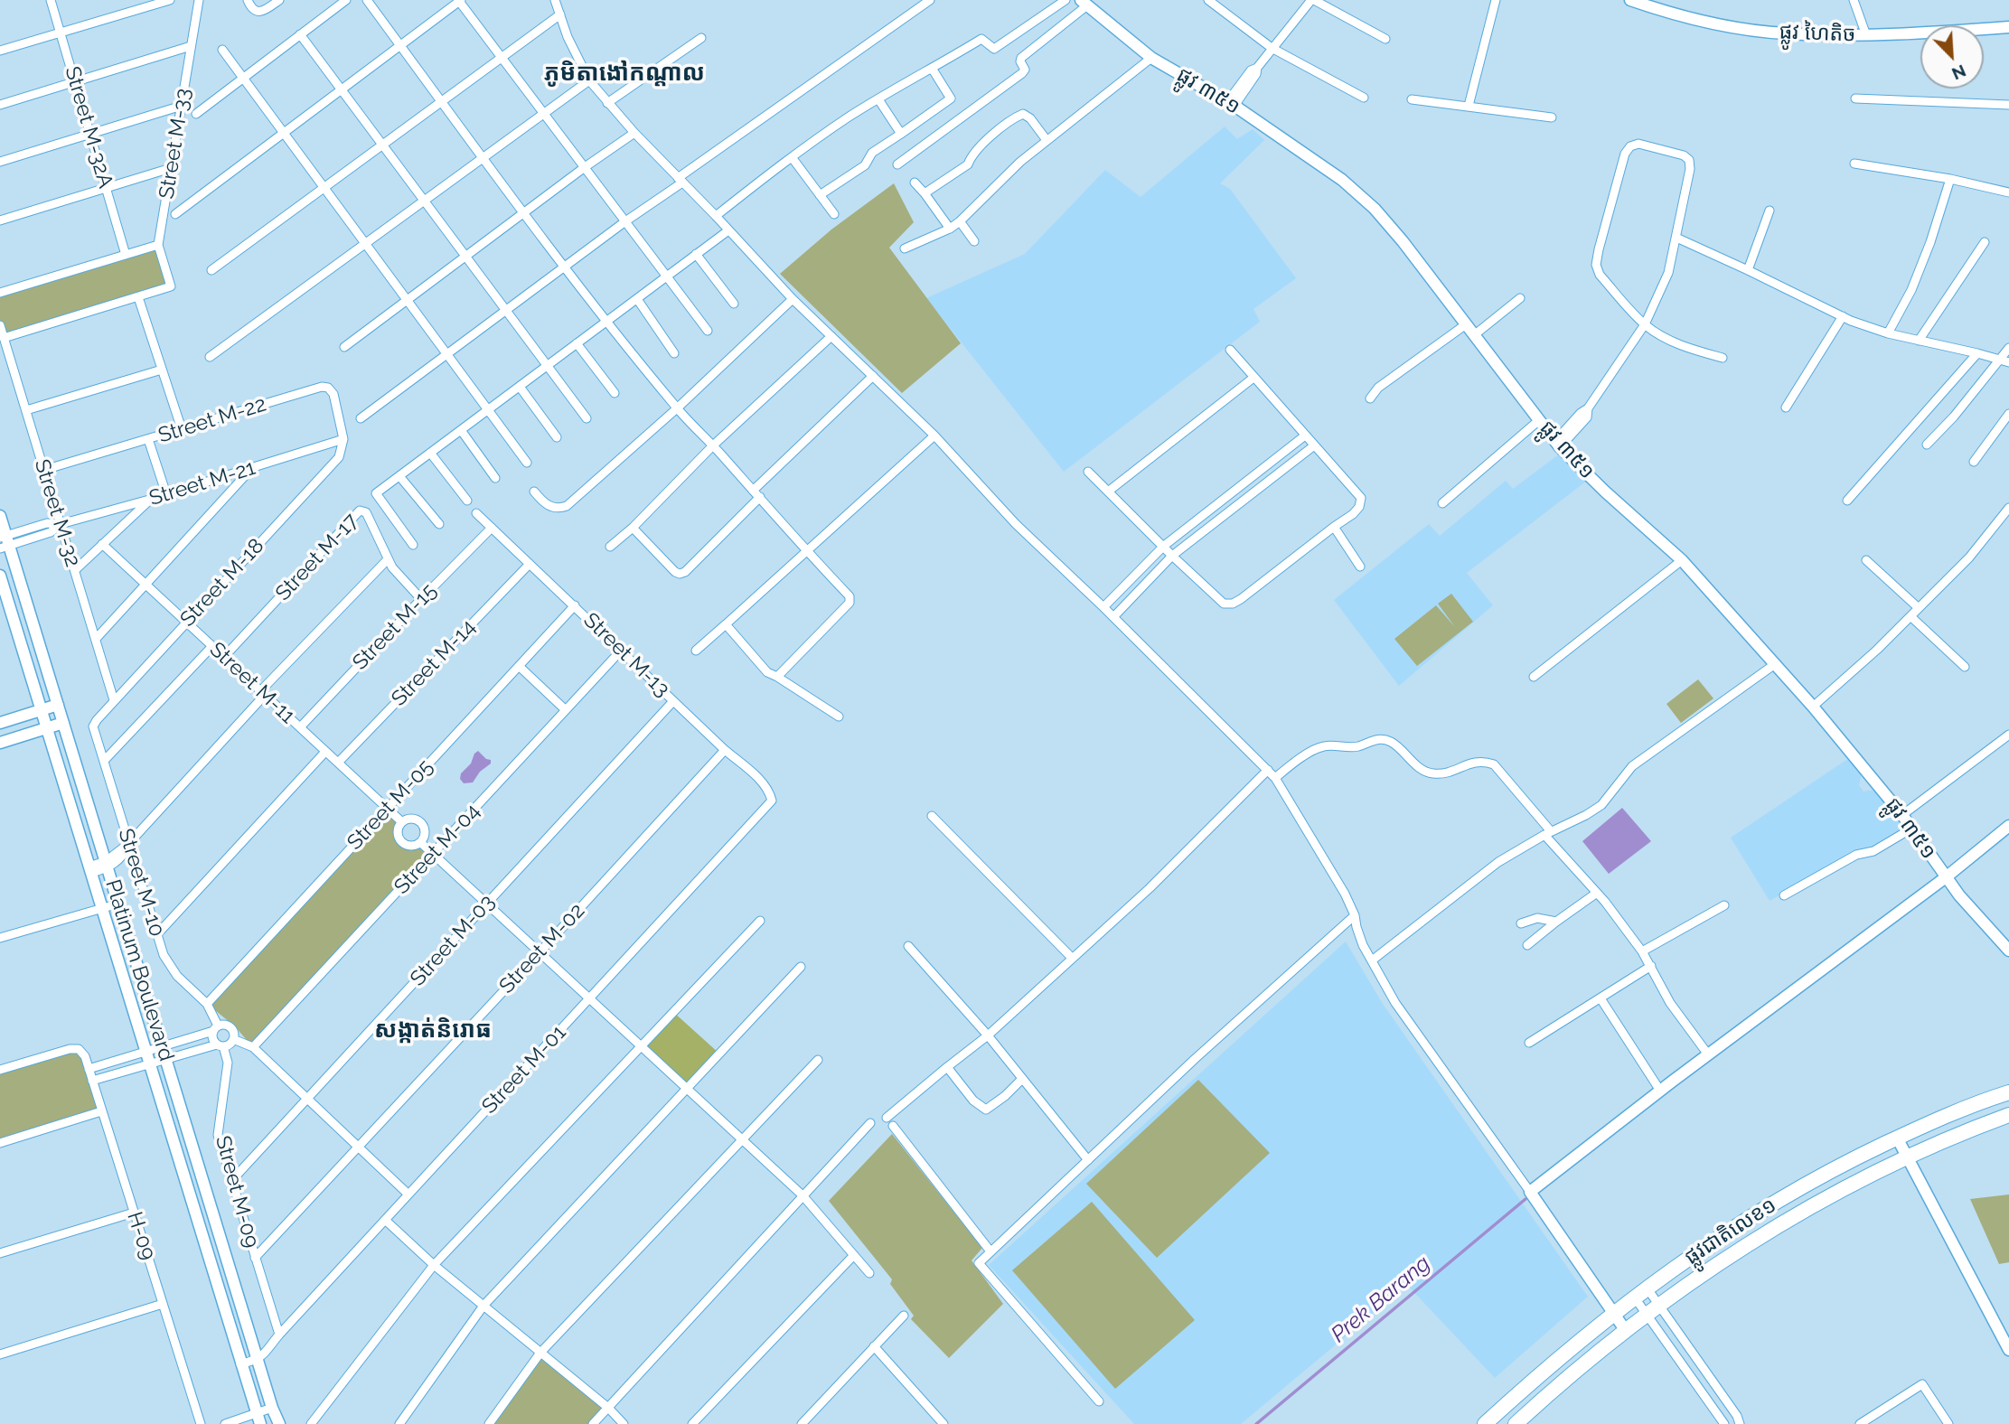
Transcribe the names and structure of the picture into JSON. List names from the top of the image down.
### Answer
{
  "streets": {
    "highway": ["ផ្លូវជាតិលេខ១"],
    "street": [
      "ផ្លូវ ហៃតិច",
      "ផ្លូវ ៣៥១",
      "Street M-32A",
      "Street M-33",
      "Street M-22",
      "Street M-21",
      "Street M-32",
      "Street M-17",
      "Street M-18",
      "Street M-15",
      "Street M-13",
      "Street M-14",
      "Street M-11",
      "Street M-05",
      "Street M-04",
      "Street M-10",
      "Street M-03",
      "Street M-02",
      "Platinum Boulevard",
      "Street M-01",
      "Street M-09",
      "H-09"
    ]
  },
  "crossings": [
    ["Street M-22", "Street M-21"],
    ["Street M-22", "Street M-32"],
    ["Street M-22", "Street M-18"],
    ["Street M-21", "Street M-32"],
    ["Street M-21", "Street M-18"],
    ["Street M-21", "Platinum Boulevard"],
    ["Street M-32", "Street M-18"],
    ["Street M-17", "Street M-15"],
    ["Street M-17", "Street M-11"],
    ["Street M-18", "Street M-11"],
    ["Street M-18", "Street M-10"],
    ["Street M-15", "Street M-13"],
    ["Street M-15", "Street M-11"],
    ["Street M-13", "Street M-14"],
    ["Street M-13", "Street M-05"],
    ["Street M-13", "Street M-04"],
    ["Street M-13", "Street M-03"],
    ["Street M-13", "Street M-02"],
    ["Street M-13", "Street M-01"],
    ["Street M-14", "Street M-11"],
    ["Street M-11", "Street M-05"],
    ["Street M-05", "Street M-10"],
    ["Street M-10", "Street M-09"],
    ["Street M-03", "Street M-09"],
    ["Street M-02", "Street M-09"],
    ["Platinum Boulevard", "Street M-01"],
    ["Street M-01", "Street M-09"]
  ],
  "districts": ["ភូមិតាងៅកណ្តាល", "សង្កាត់និរោធ"],
  "water": ["Prek Barang"],
  "north": "bottom right"
}
